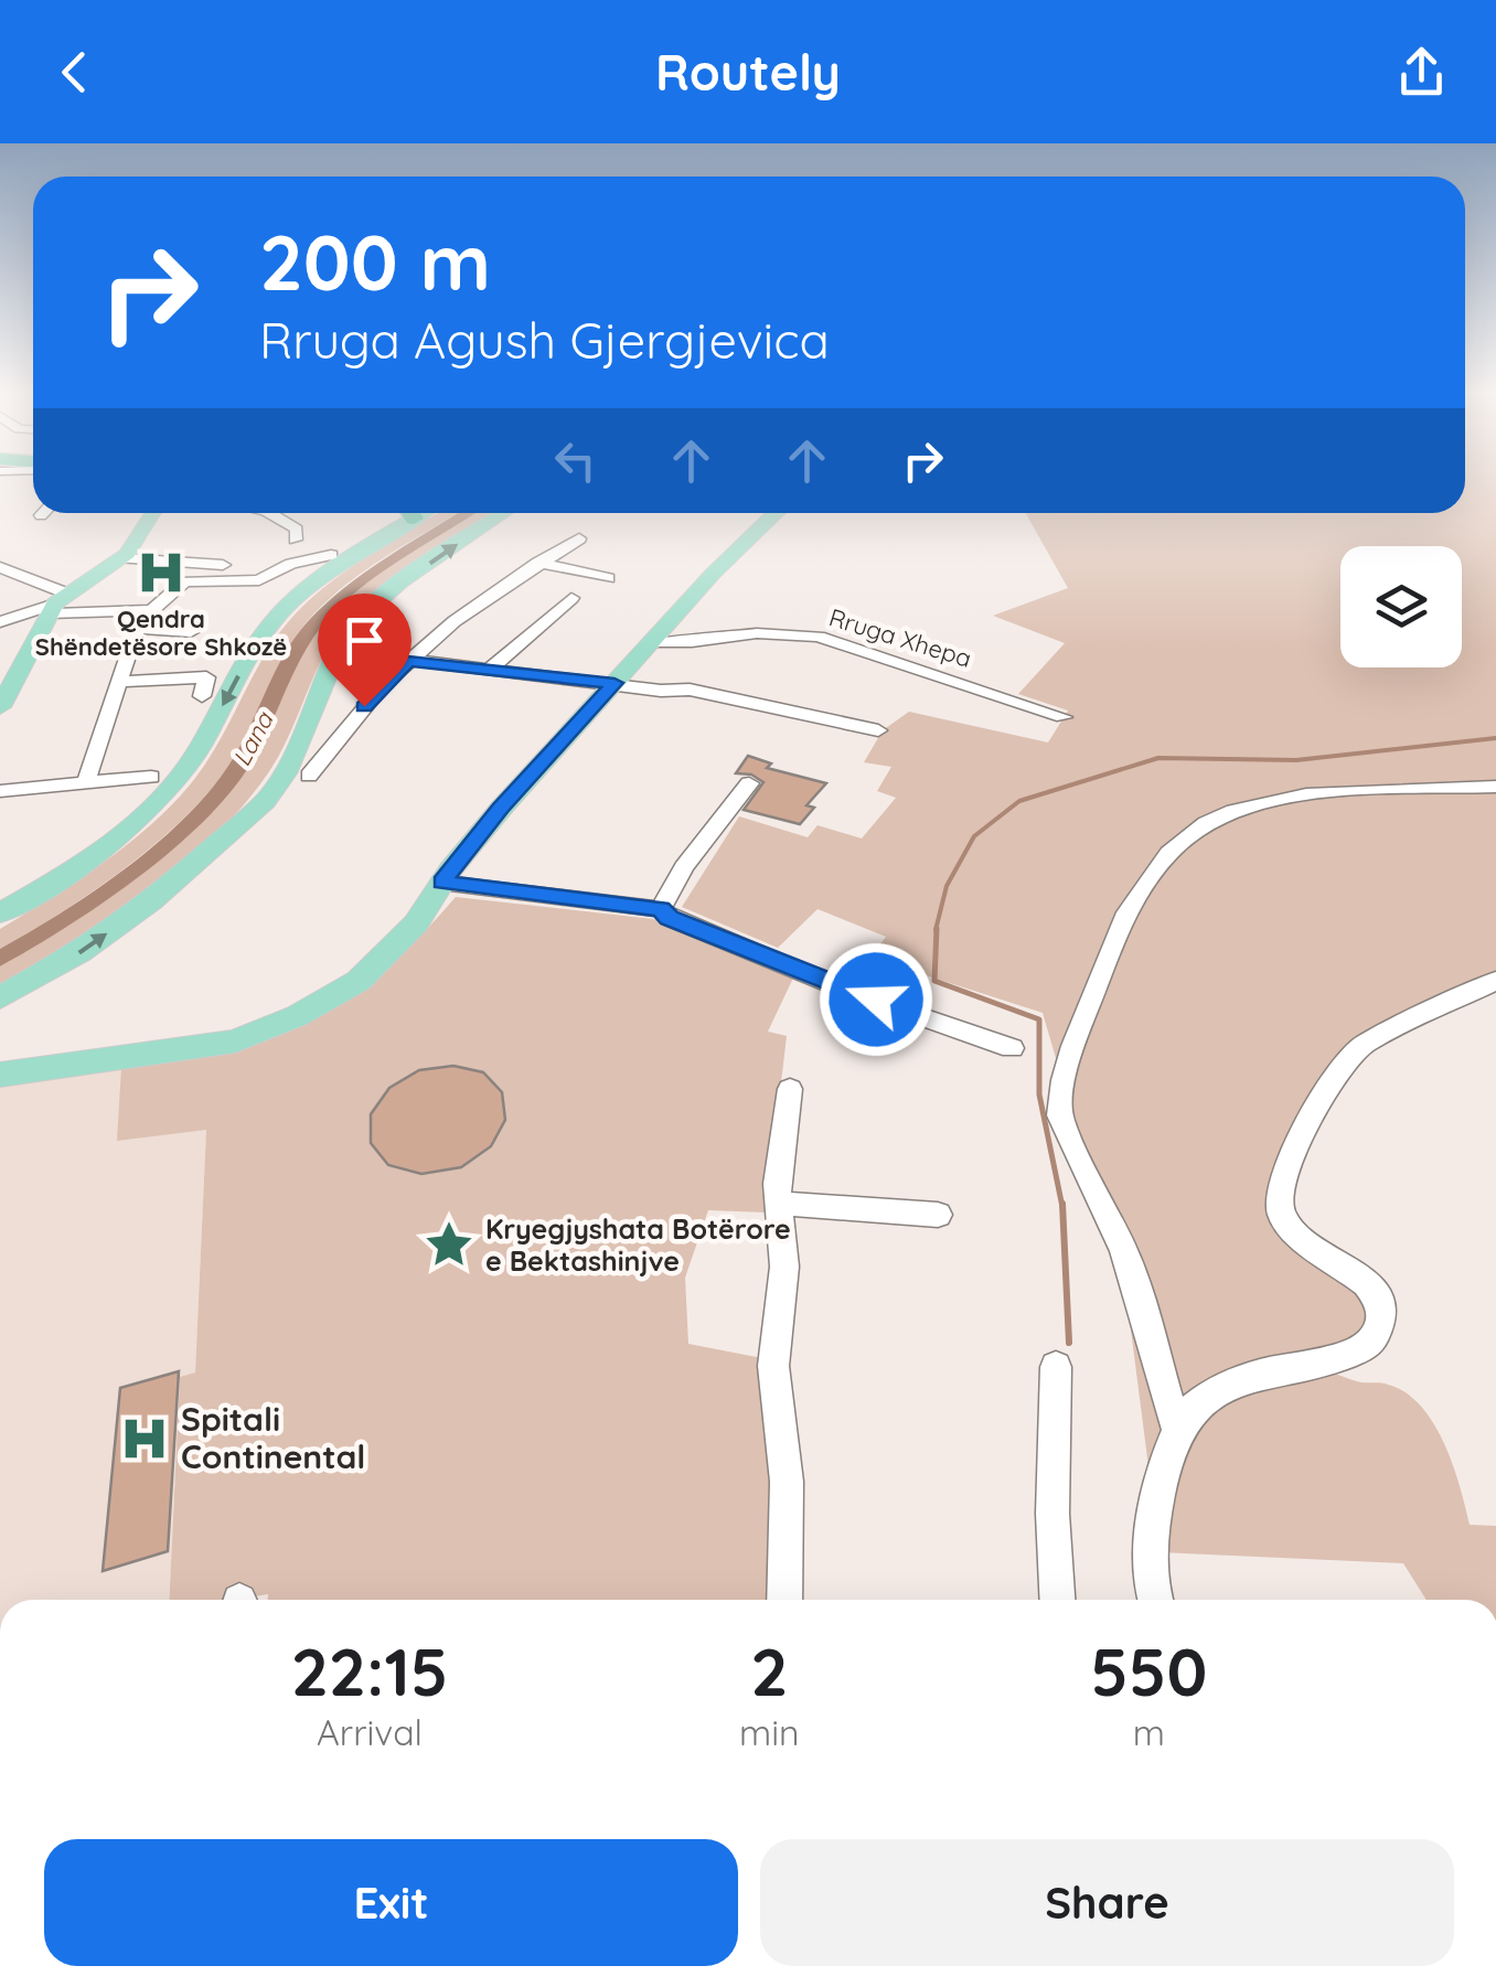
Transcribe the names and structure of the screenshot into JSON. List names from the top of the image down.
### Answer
{
  "streets": {
    "street": ["Rruga Xhepa"]
  },
  "water": ["Lana"],
  "places": {
    "hospital": ["Qendra Shëndetësore Shkozë", "Spitali Continental"],
    "place": ["Kryegjyshata Botërore e Bektashinjve"]
  },
  "page": {
    "header": "Routely",
    "turn": ["200 m", "Rruga Agush Gjergjevica"],
    "eta": [
      "22:15",
      "Arrival",
      "2",
      "min",
      "550",
      "m"
    ],
    "buttons": ["Exit", "Share"]
  }
}
